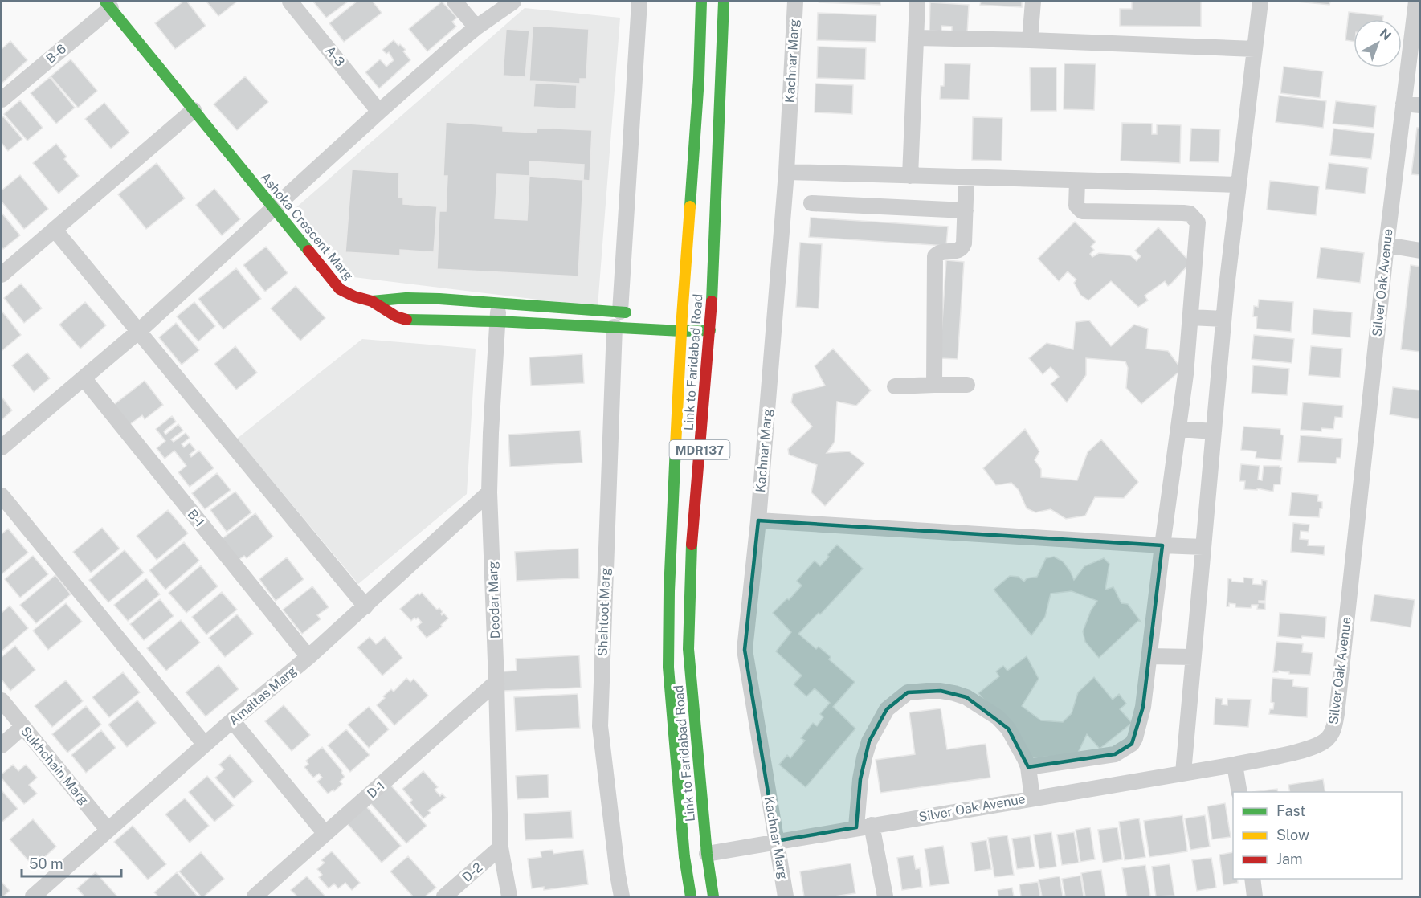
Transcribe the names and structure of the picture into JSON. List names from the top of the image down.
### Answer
{
  "streets": {
    "main road": ["Ashoka Crescent Marg", "Link to Faridabad Road", "MDR137"],
    "street": [
      "B-6",
      "A-3",
      "Kachnar Marg",
      "Silver Oak Avenue",
      "B-1",
      "Deodar Marg",
      "Shahtoot Marg",
      "Amaltas Marg",
      "Sukhchain Marg",
      "D-1",
      "D-2"
    ]
  },
  "crossings": [
    ["B-6", "Ashoka Crescent Marg"],
    ["Kachnar Marg", "Silver Oak Avenue"],
    ["Ashoka Crescent Marg", "Link to Faridabad Road"],
    ["Ashoka Crescent Marg", "Deodar Marg"],
    ["Ashoka Crescent Marg", "Shahtoot Marg"],
    ["Silver Oak Avenue", "Link to Faridabad Road"],
    ["B-1", "Amaltas Marg"],
    ["Deodar Marg", "Amaltas Marg"],
    ["Deodar Marg", "D-1"],
    ["Deodar Marg", "D-2"],
    ["Amaltas Marg", "Sukhchain Marg"]
  ],
  "legend": ["Fast", "Slow", "Jam"],
  "scale_bar": "50 m",
  "north": "top right"
}
